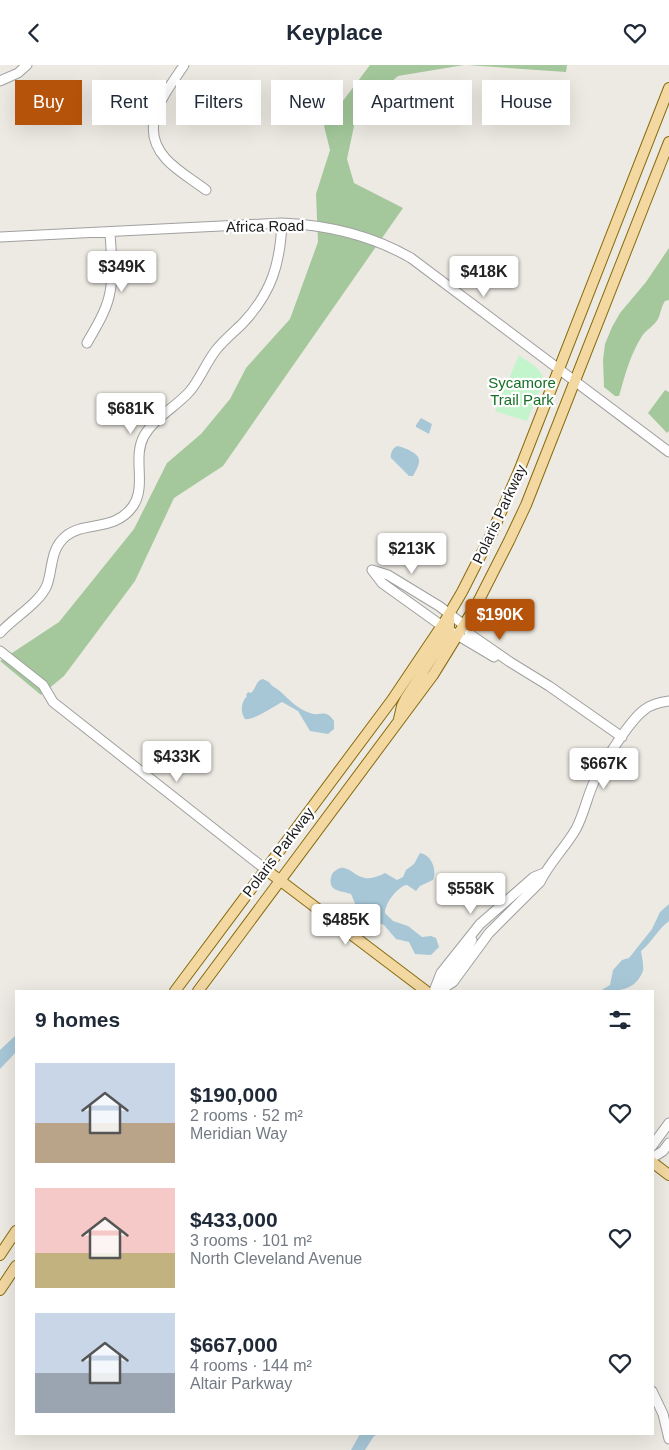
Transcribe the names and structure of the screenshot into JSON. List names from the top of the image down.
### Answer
{
  "streets": {
    "main road": ["Polaris Parkway"],
    "street": ["Africa Road"]
  },
  "crossings": [
    ["Africa Road", "Polaris Parkway"]
  ],
  "parks": ["Sycamore Trail Park"],
  "page": {
    "header": "Keyplace",
    "chip": [
      "Buy",
      "Rent",
      "Filters",
      "New",
      "Apartment",
      "House"
    ],
    "price": [
      "$349K",
      "$418K",
      "$681K",
      "$213K",
      "$190K",
      "$433K",
      "$667K",
      "$558K",
      "$485K"
    ],
    "heading": "9 homes",
    "list": [
      {
        "name": "$190,000",
        "note": "2 rooms · 52 m² · Meridian Way"
      },
      {
        "name": "$433,000",
        "note": "3 rooms · 101 m² · North Cleveland Avenue"
      },
      {
        "name": "$667,000",
        "note": "4 rooms · 144 m² · Altair Parkway"
      }
    ]
  }
}
